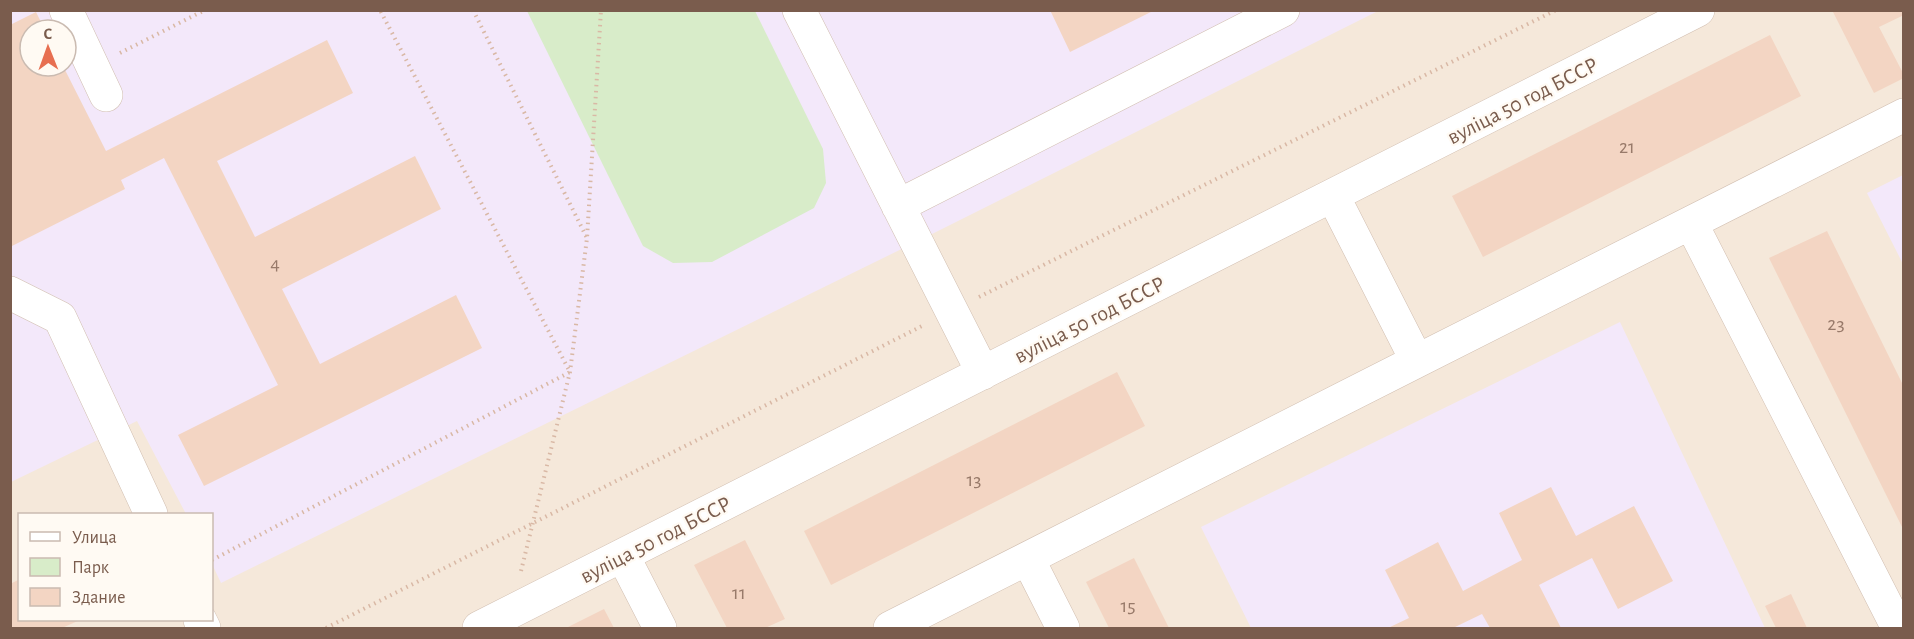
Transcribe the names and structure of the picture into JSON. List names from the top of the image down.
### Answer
{
  "streets": {
    "street": ["вуліца 50 год БССР"]
  },
  "house_numbers": [
    "21",
    "4",
    "23",
    "13",
    "11",
    "15"
  ],
  "legend": ["Улица", "Парк", "Здание"],
  "north": "top"
}
